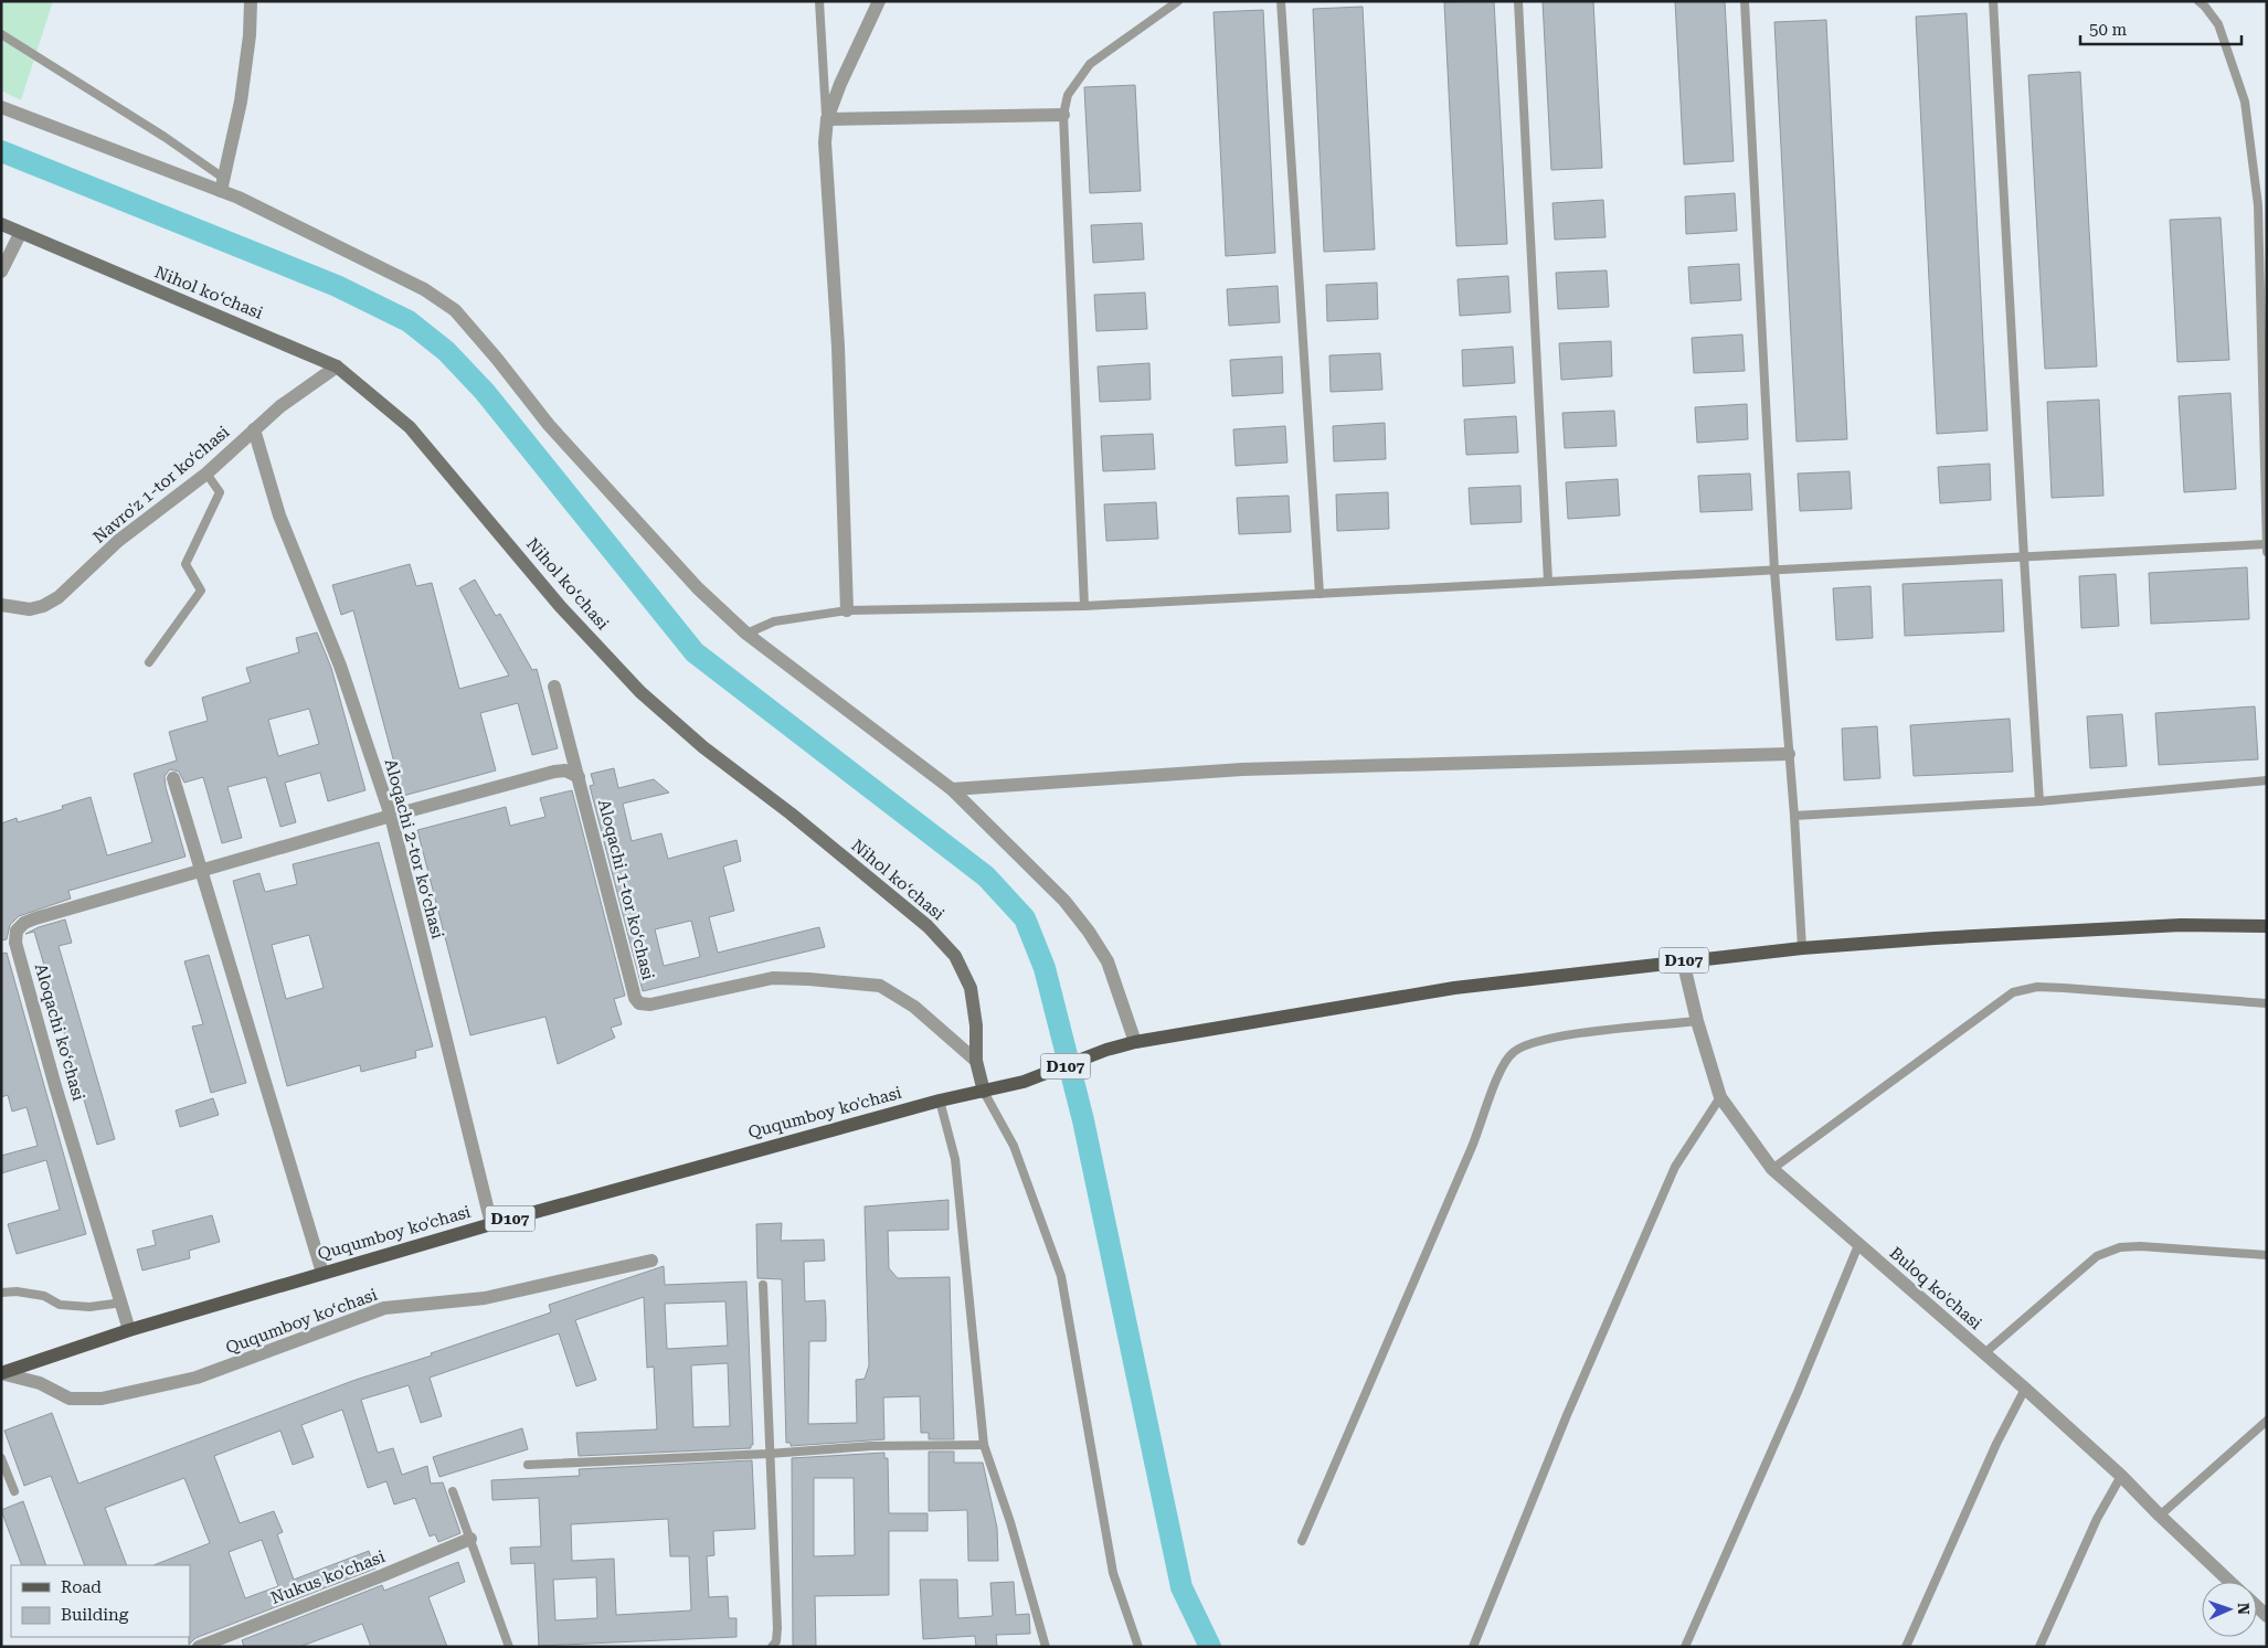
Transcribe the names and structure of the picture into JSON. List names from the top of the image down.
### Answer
{
  "streets": {
    "main road": ["Nihol koʻchasi", "D107", "Ququmboy ko'chasi"],
    "street": [
      "Aloqachi 2-tor koʻchasi",
      "Aloqachi 1-tor koʻchasi",
      "Aloqachi koʻchasi",
      "Buloq ko'chasi",
      "Ququmboy koʻchasi",
      "Nukus ko'chasi"
    ]
  },
  "crossings": [
    ["Nihol koʻchasi", "Aloqachi 1-tor koʻchasi"],
    ["Nihol koʻchasi", "Ququmboy ko'chasi"],
    ["Aloqachi 2-tor koʻchasi", "Aloqachi koʻchasi"],
    ["Aloqachi 2-tor koʻchasi", "Ququmboy ko'chasi"],
    ["Aloqachi 1-tor koʻchasi", "Aloqachi koʻchasi"],
    ["D107", "Ququmboy ko'chasi"],
    ["D107", "Buloq ko'chasi"],
    ["Aloqachi koʻchasi", "Ququmboy ko'chasi"],
    ["Ququmboy ko'chasi", "Ququmboy koʻchasi"]
  ],
  "legend": ["Road", "Building"],
  "scale_bar": "50 m",
  "north": "right"
}
